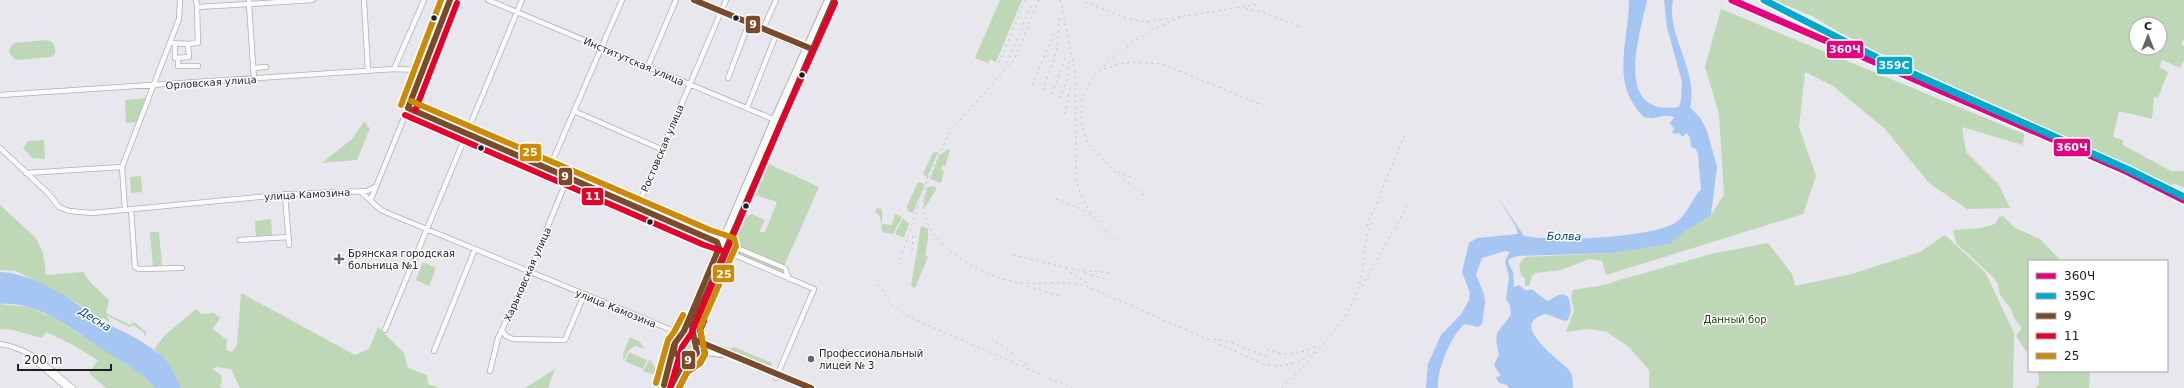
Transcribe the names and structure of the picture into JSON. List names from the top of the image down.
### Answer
{
  "streets": {
    "street": [
      "Институтская улица",
      "Орловская улица",
      "Ростовская улица",
      "улица Камозина",
      "Харьковская улица"
    ]
  },
  "crossings": [
    ["Институтская улица", "Ростовская улица"],
    ["улица Камозина", "Харьковская улица"]
  ],
  "water": ["Болва", "Десна"],
  "parks": ["Данный бор"],
  "places": {
    "health": ["Брянская городская больница №1"],
    "other": ["Профессиональный лицей № 3"]
  },
  "lines": [
    "transit line 360Ч",
    "transit line 359С",
    "transit line 9",
    "transit line 25",
    "transit line 11"
  ],
  "legend": [
    "360Ч",
    "359С",
    "9",
    "11",
    "25"
  ],
  "scale_bar": "200 m",
  "north": "top"
}
